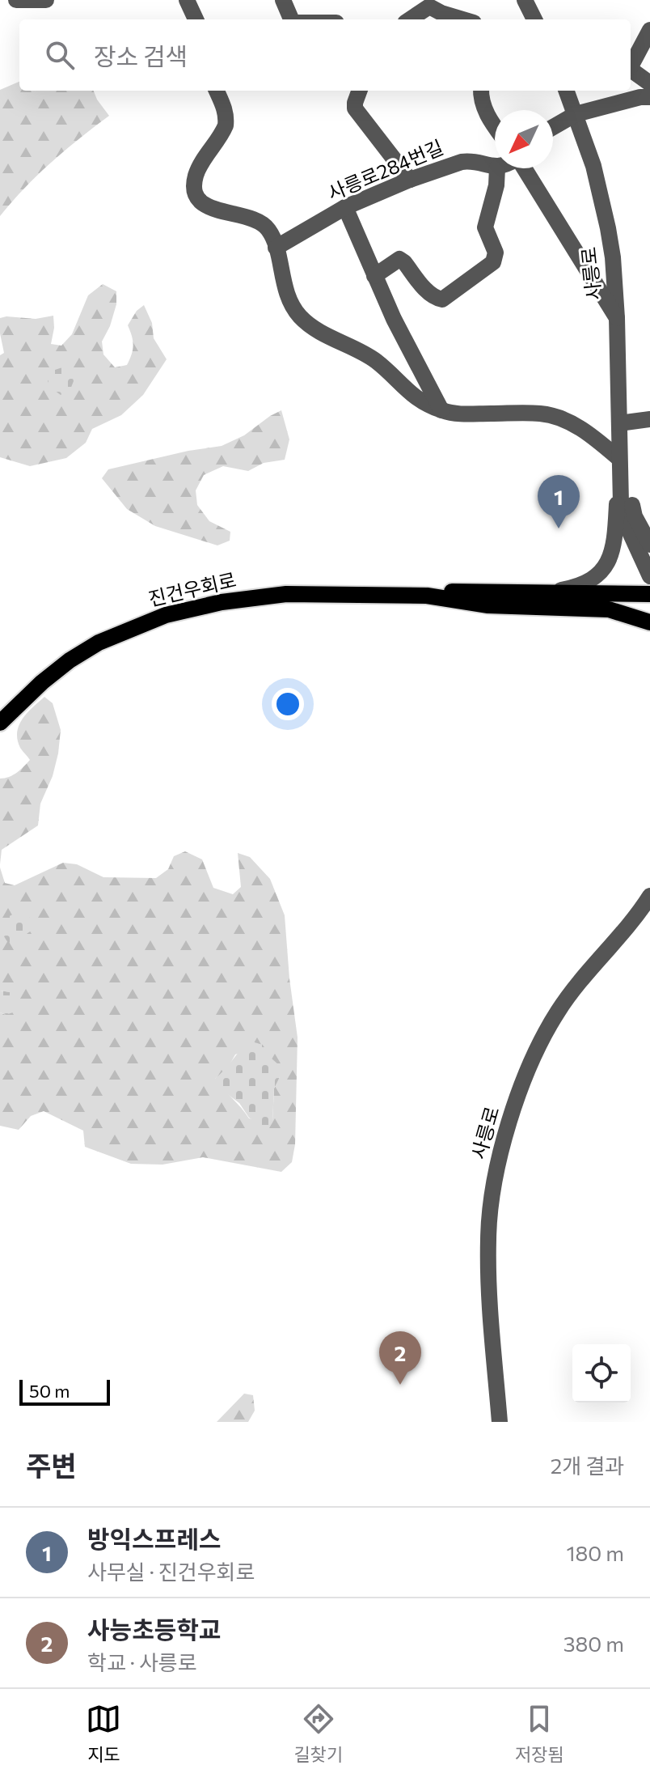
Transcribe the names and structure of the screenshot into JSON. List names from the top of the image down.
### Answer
{
  "streets": {
    "main road": ["진건우회로"],
    "street": ["사릉로284번길", "사릉로"]
  },
  "scale_bar": "50 m",
  "north": "bottom left",
  "page": {
    "search": "장소 검색",
    "pins": ["1", "2"],
    "scale": "50 m",
    "heading": ["주변", "2개 결과"],
    "list": [
      {
        "mark": "1",
        "name": "방익스프레스",
        "note": "사무실 · 진건우회로",
        "value": "180 m"
      },
      {
        "mark": "2",
        "name": "사능초등학교",
        "note": "학교 · 사릉로",
        "value": "380 m"
      }
    ],
    "nav": ["지도", "길찾기", "저장됨"]
  }
}
